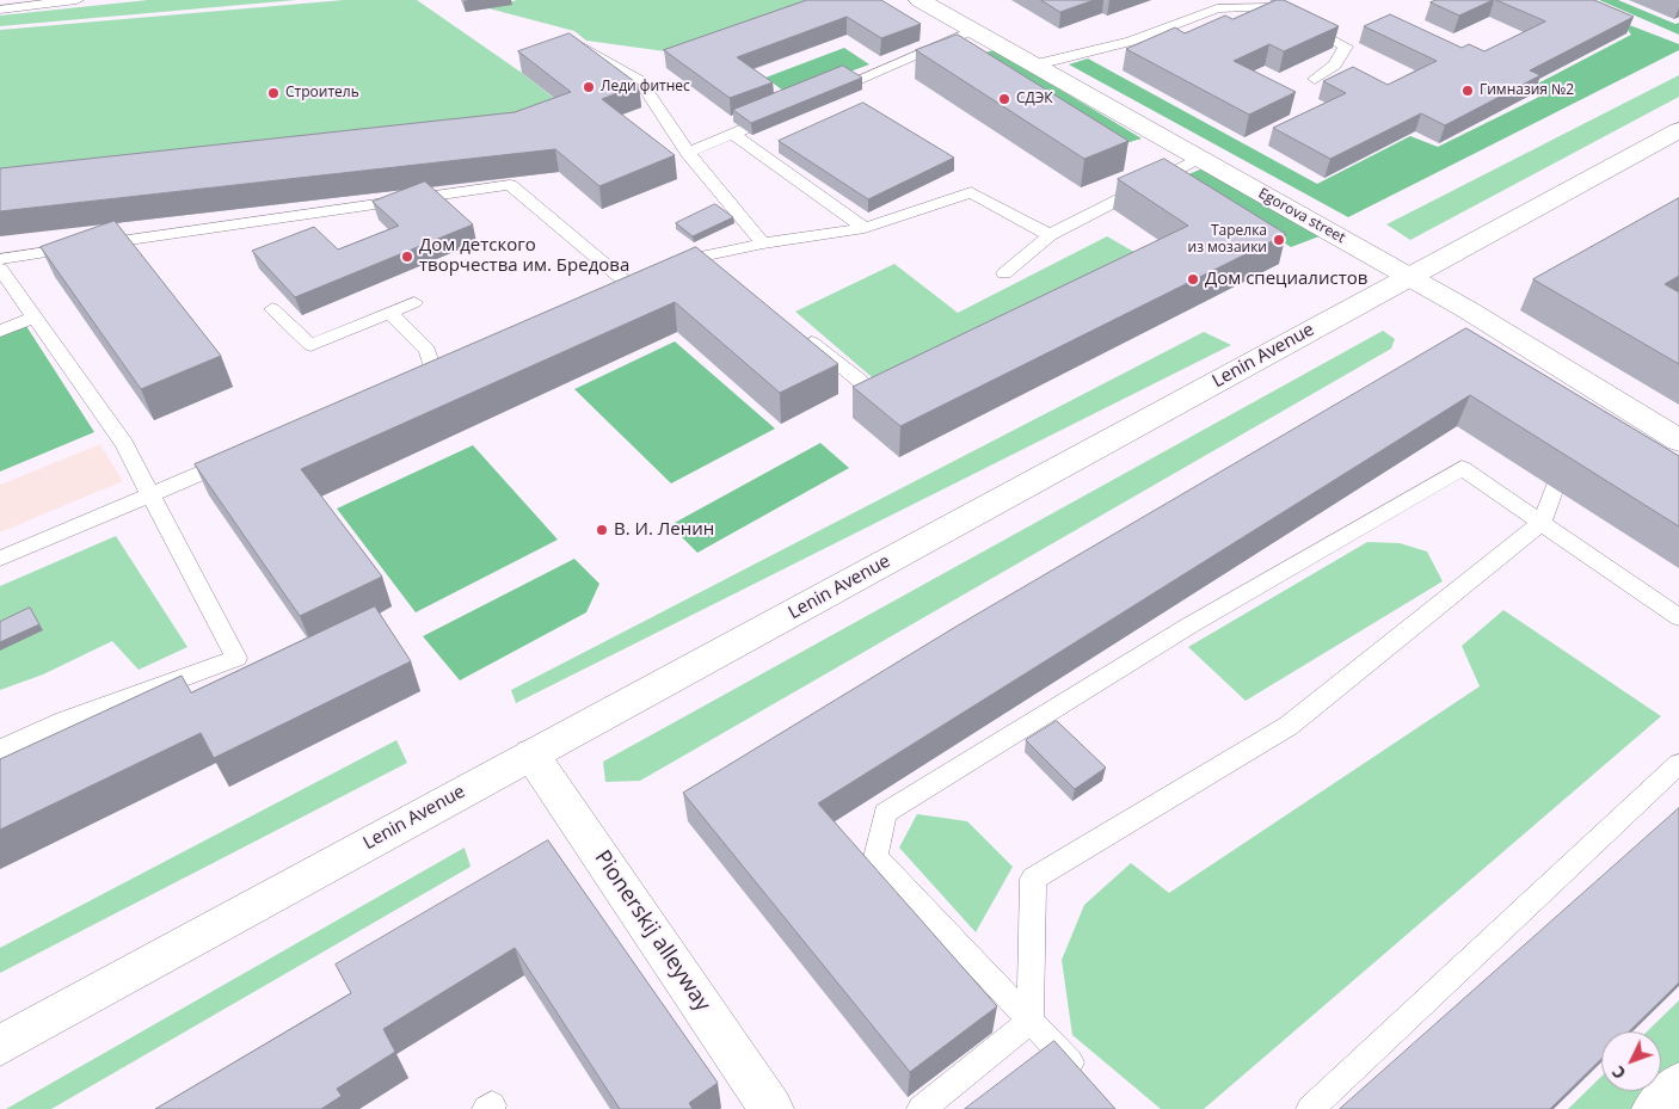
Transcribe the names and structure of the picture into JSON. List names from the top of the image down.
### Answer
{
  "streets": {
    "main road": ["Egorova street", "Lenin Avenue", "Pionerskij alleyway"]
  },
  "crossings": [
    ["Egorova street", "Lenin Avenue"],
    ["Lenin Avenue", "Pionerskij alleyway"]
  ],
  "places": [
    "Леди фитнес",
    "Гимназия №2",
    "Строитель",
    "СДЭК",
    "Тарелка из мозаики",
    "Дом детского творчества им. Бредова",
    "Дом специалистов",
    "В. И. Ленин"
  ],
  "north": "bottom left"
}
